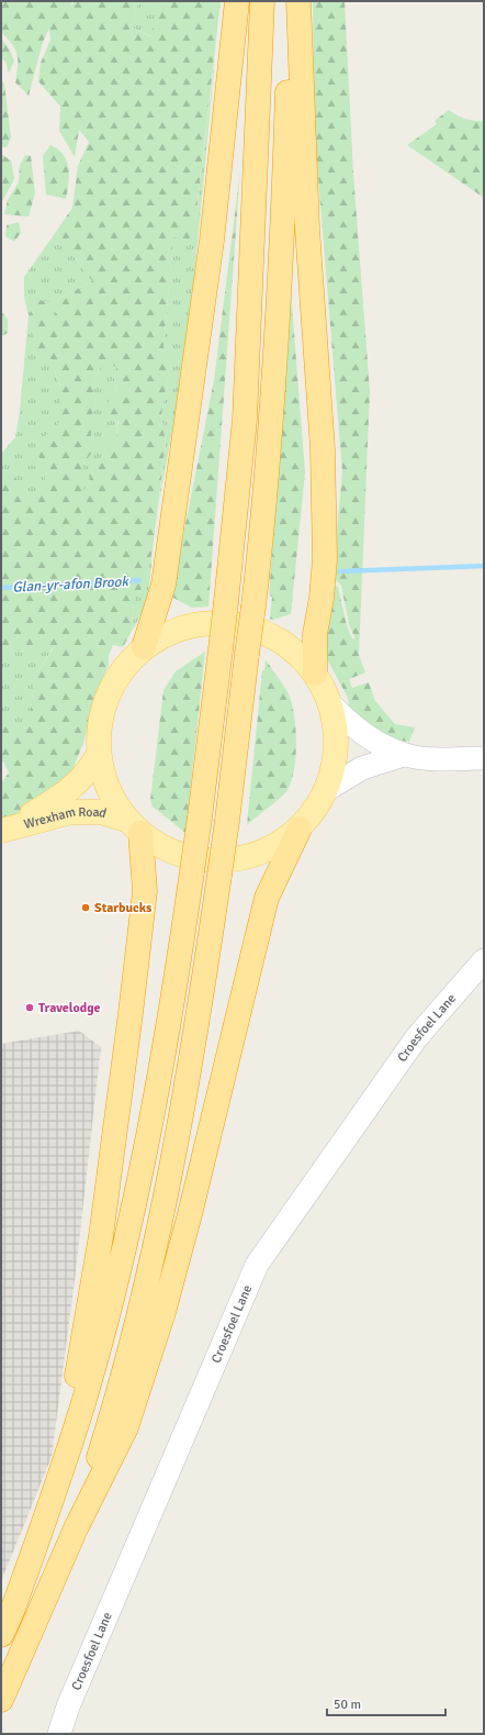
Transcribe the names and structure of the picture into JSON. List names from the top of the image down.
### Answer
{
  "streets": {
    "main road": ["Wrexham Road", "Croesfoel Lane"]
  },
  "water": ["Glan-yr-afon Brook"],
  "places": ["Starbucks", "Travelodge"],
  "scale_bar": "50 m"
}
